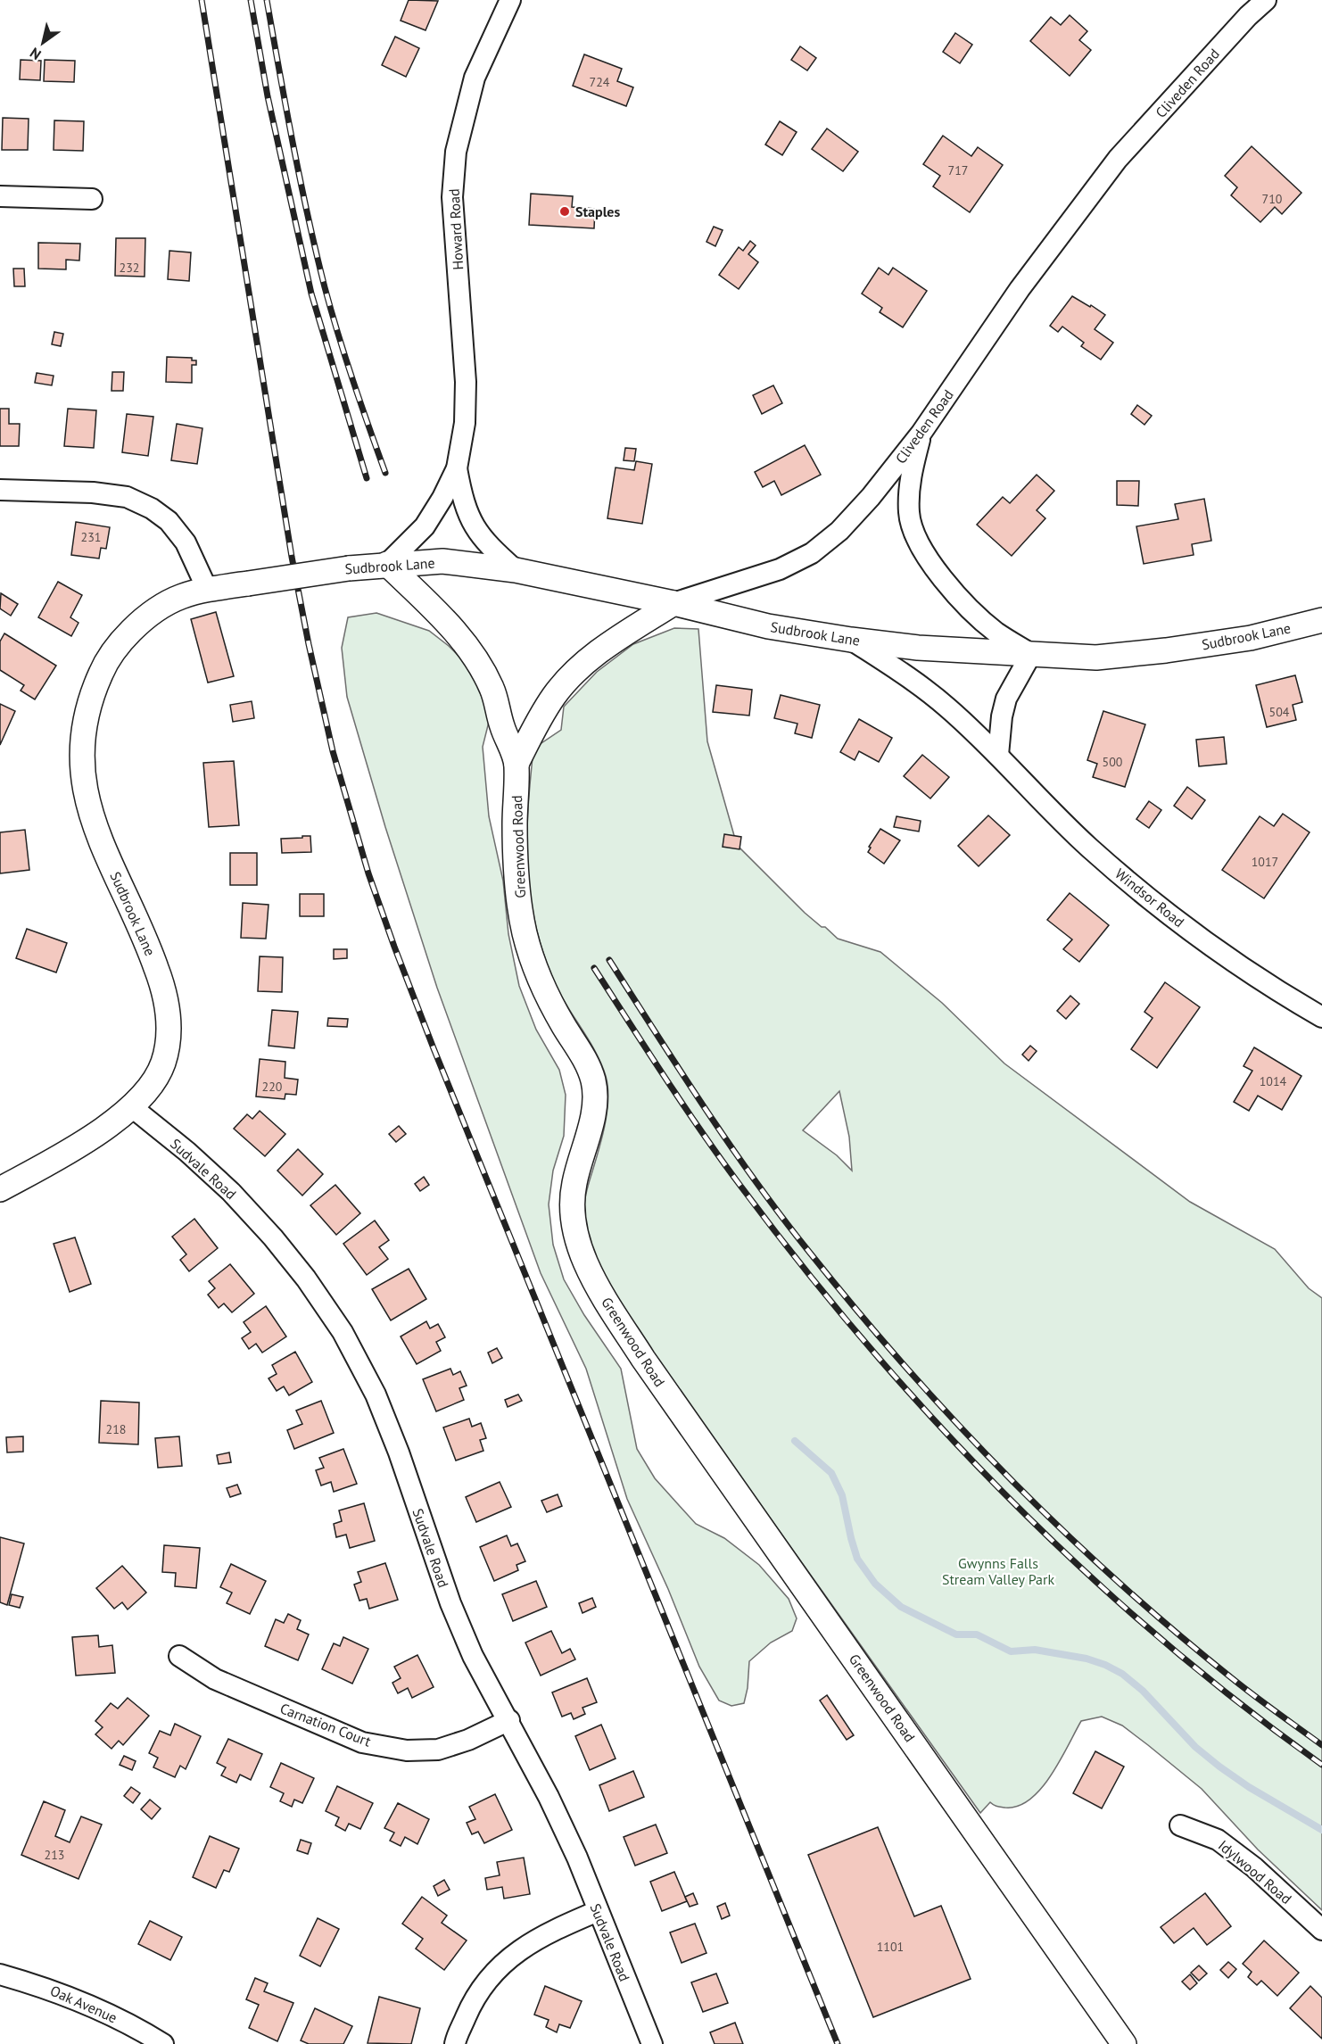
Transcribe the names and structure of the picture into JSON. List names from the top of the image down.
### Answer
{
  "streets": {
    "street": [
      "Cliveden Road",
      "Howard Road",
      "Sudbrook Lane",
      "Greenwood Road",
      "Windsor Road",
      "Sudvale Road",
      "Carnation Court",
      "Idylwood Road",
      "Oak Avenue"
    ]
  },
  "crossings": [
    ["Cliveden Road", "Sudbrook Lane"],
    ["Cliveden Road", "Greenwood Road"],
    ["Howard Road", "Sudbrook Lane"],
    ["Howard Road", "Greenwood Road"],
    ["Sudbrook Lane", "Greenwood Road"],
    ["Sudbrook Lane", "Windsor Road"],
    ["Sudbrook Lane", "Sudvale Road"],
    ["Sudvale Road", "Carnation Court"]
  ],
  "parks": ["Gwynns Falls Stream Valley Park"],
  "places": ["Staples"],
  "house_numbers": [
    "724",
    "717",
    "710",
    "232",
    "231",
    "504",
    "500",
    "1017",
    "1014",
    "220",
    "218",
    "213",
    "1101"
  ],
  "north": "bottom left"
}
